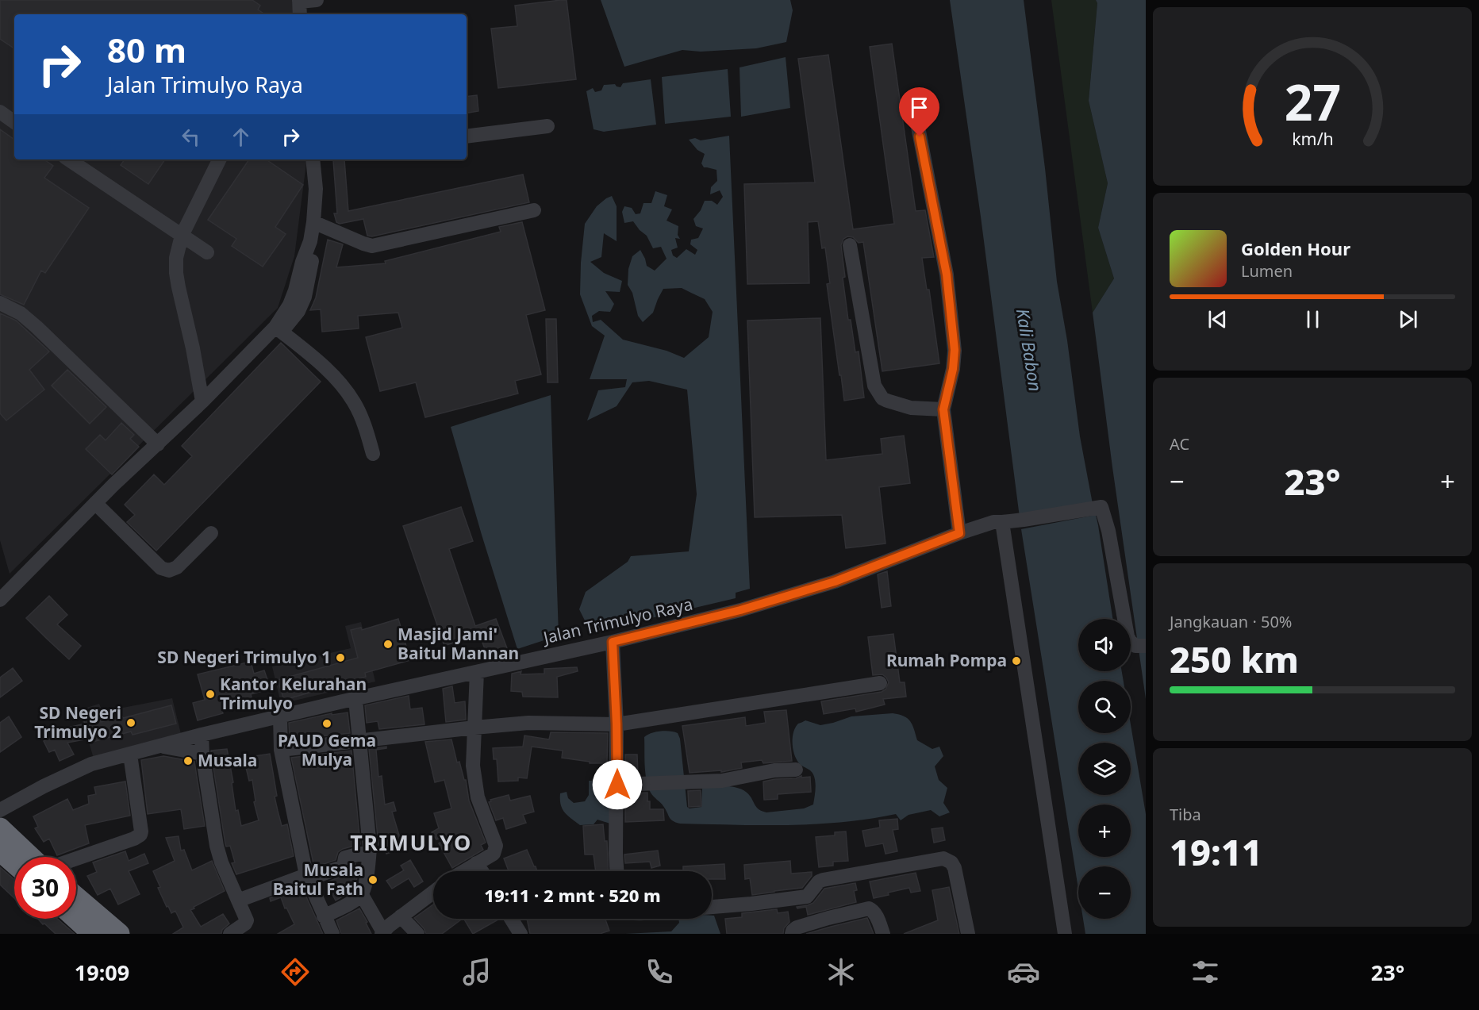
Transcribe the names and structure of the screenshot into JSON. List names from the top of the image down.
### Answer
{
  "streets": {
    "street": ["Jalan Trimulyo Raya"]
  },
  "districts": ["TRIMULYO"],
  "water": ["Kali Babon"],
  "places": [
    "Masjid Jami' Baitul Mannan",
    "SD Negeri Trimulyo 1",
    "Rumah Pompa",
    "Kantor Kelurahan Trimulyo",
    "SD Negeri Trimulyo 2",
    "PAUD Gema Mulya",
    "Musala",
    "Musala Baitul Fath"
  ],
  "page": {
    "turn": ["80 m", "Jalan Trimulyo Raya"],
    "song": ["Golden Hour", "Lumen"],
    "tile": [
      "AC",
      ["Jangkauan · 50%", "250 km"],
      ["Tiba", "19:11"]
    ],
    "heat": ["−", "23°", "+"],
    "map_buttons": ["+", "−"],
    "limit": "30",
    "trip": "19:11 · 2 mnt · 520 m",
    "tabs": ["19:09", "23°"],
    "gauge": ["27", "km/h"]
  }
}
